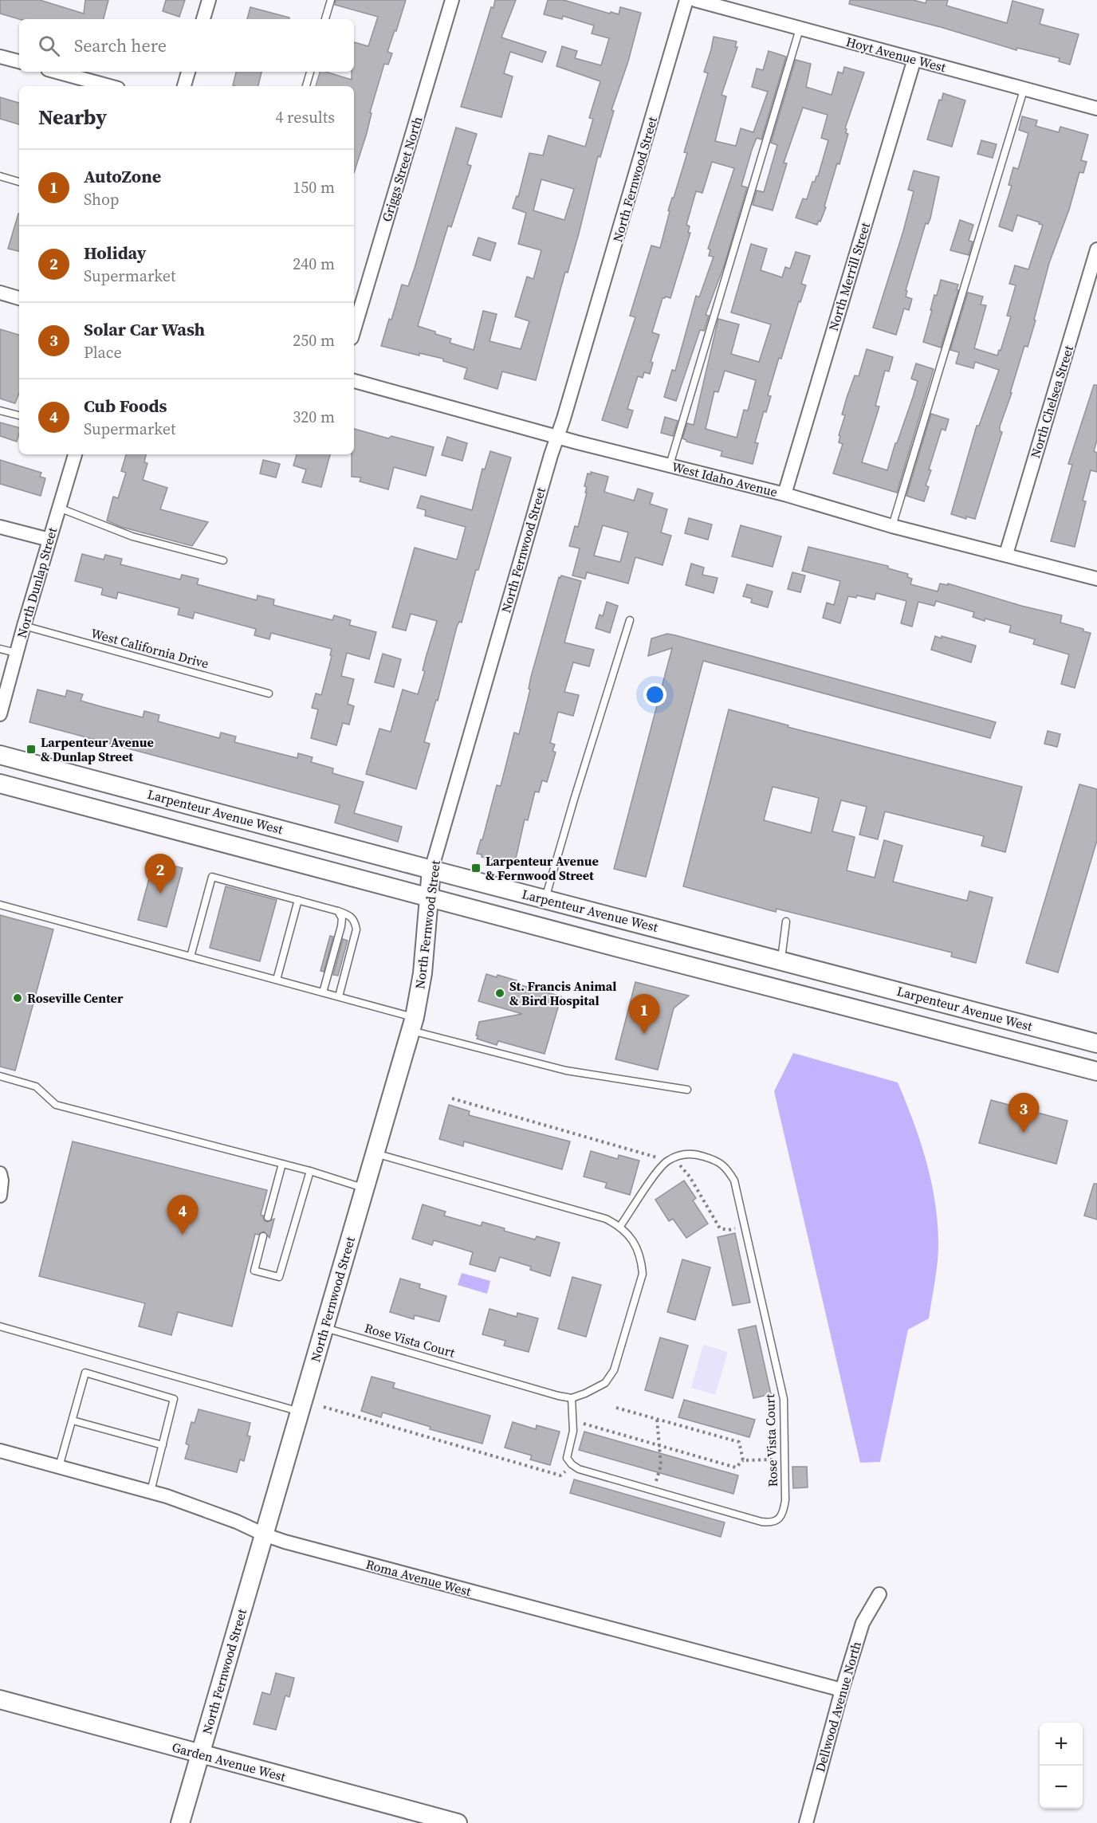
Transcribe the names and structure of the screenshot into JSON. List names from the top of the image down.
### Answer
{
  "streets": {
    "main road": ["North Fernwood Street", "Larpenteur Avenue West", "Garden Avenue West"],
    "street": [
      "Hoyt Avenue West",
      "Griggs Street North",
      "North Merrill Street",
      "North Chelsea Street",
      "West Idaho Avenue",
      "North Dunlap Street",
      "Roma Avenue West",
      "Dellwood Avenue North"
    ],
    "lane": ["West California Drive", "Rose Vista Court"]
  },
  "crossings": [
    ["Hoyt Avenue West", "North Merrill Street"],
    ["North Fernwood Street", "West Idaho Avenue"],
    ["North Fernwood Street", "Larpenteur Avenue West"],
    ["North Fernwood Street", "Rose Vista Court"],
    ["North Fernwood Street", "Roma Avenue West"],
    ["North Fernwood Street", "Garden Avenue West"],
    ["North Merrill Street", "West Idaho Avenue"],
    ["North Chelsea Street", "West Idaho Avenue"],
    ["North Dunlap Street", "West California Drive"],
    ["Roma Avenue West", "Dellwood Avenue North"]
  ],
  "places": {
    "transit": ["Larpenteur Avenue & Dunlap Street", "Larpenteur Avenue & Fernwood Street"],
    "other": ["St. Francis Animal & Bird Hospital", "Roseville Center"]
  },
  "page": {
    "search": "Search here",
    "heading": ["Nearby", "4 results"],
    "list": [
      {
        "mark": "1",
        "name": "AutoZone",
        "note": "Shop",
        "value": "150 m"
      },
      {
        "mark": "2",
        "name": "Holiday",
        "note": "Supermarket",
        "value": "240 m"
      },
      {
        "mark": "3",
        "name": "Solar Car Wash",
        "note": "Place",
        "value": "250 m"
      },
      {
        "mark": "4",
        "name": "Cub Foods",
        "note": "Supermarket",
        "value": "320 m"
      }
    ],
    "pins": [
      "2",
      "1",
      "3",
      "4"
    ],
    "map_buttons": ["+", "−"]
  }
}
